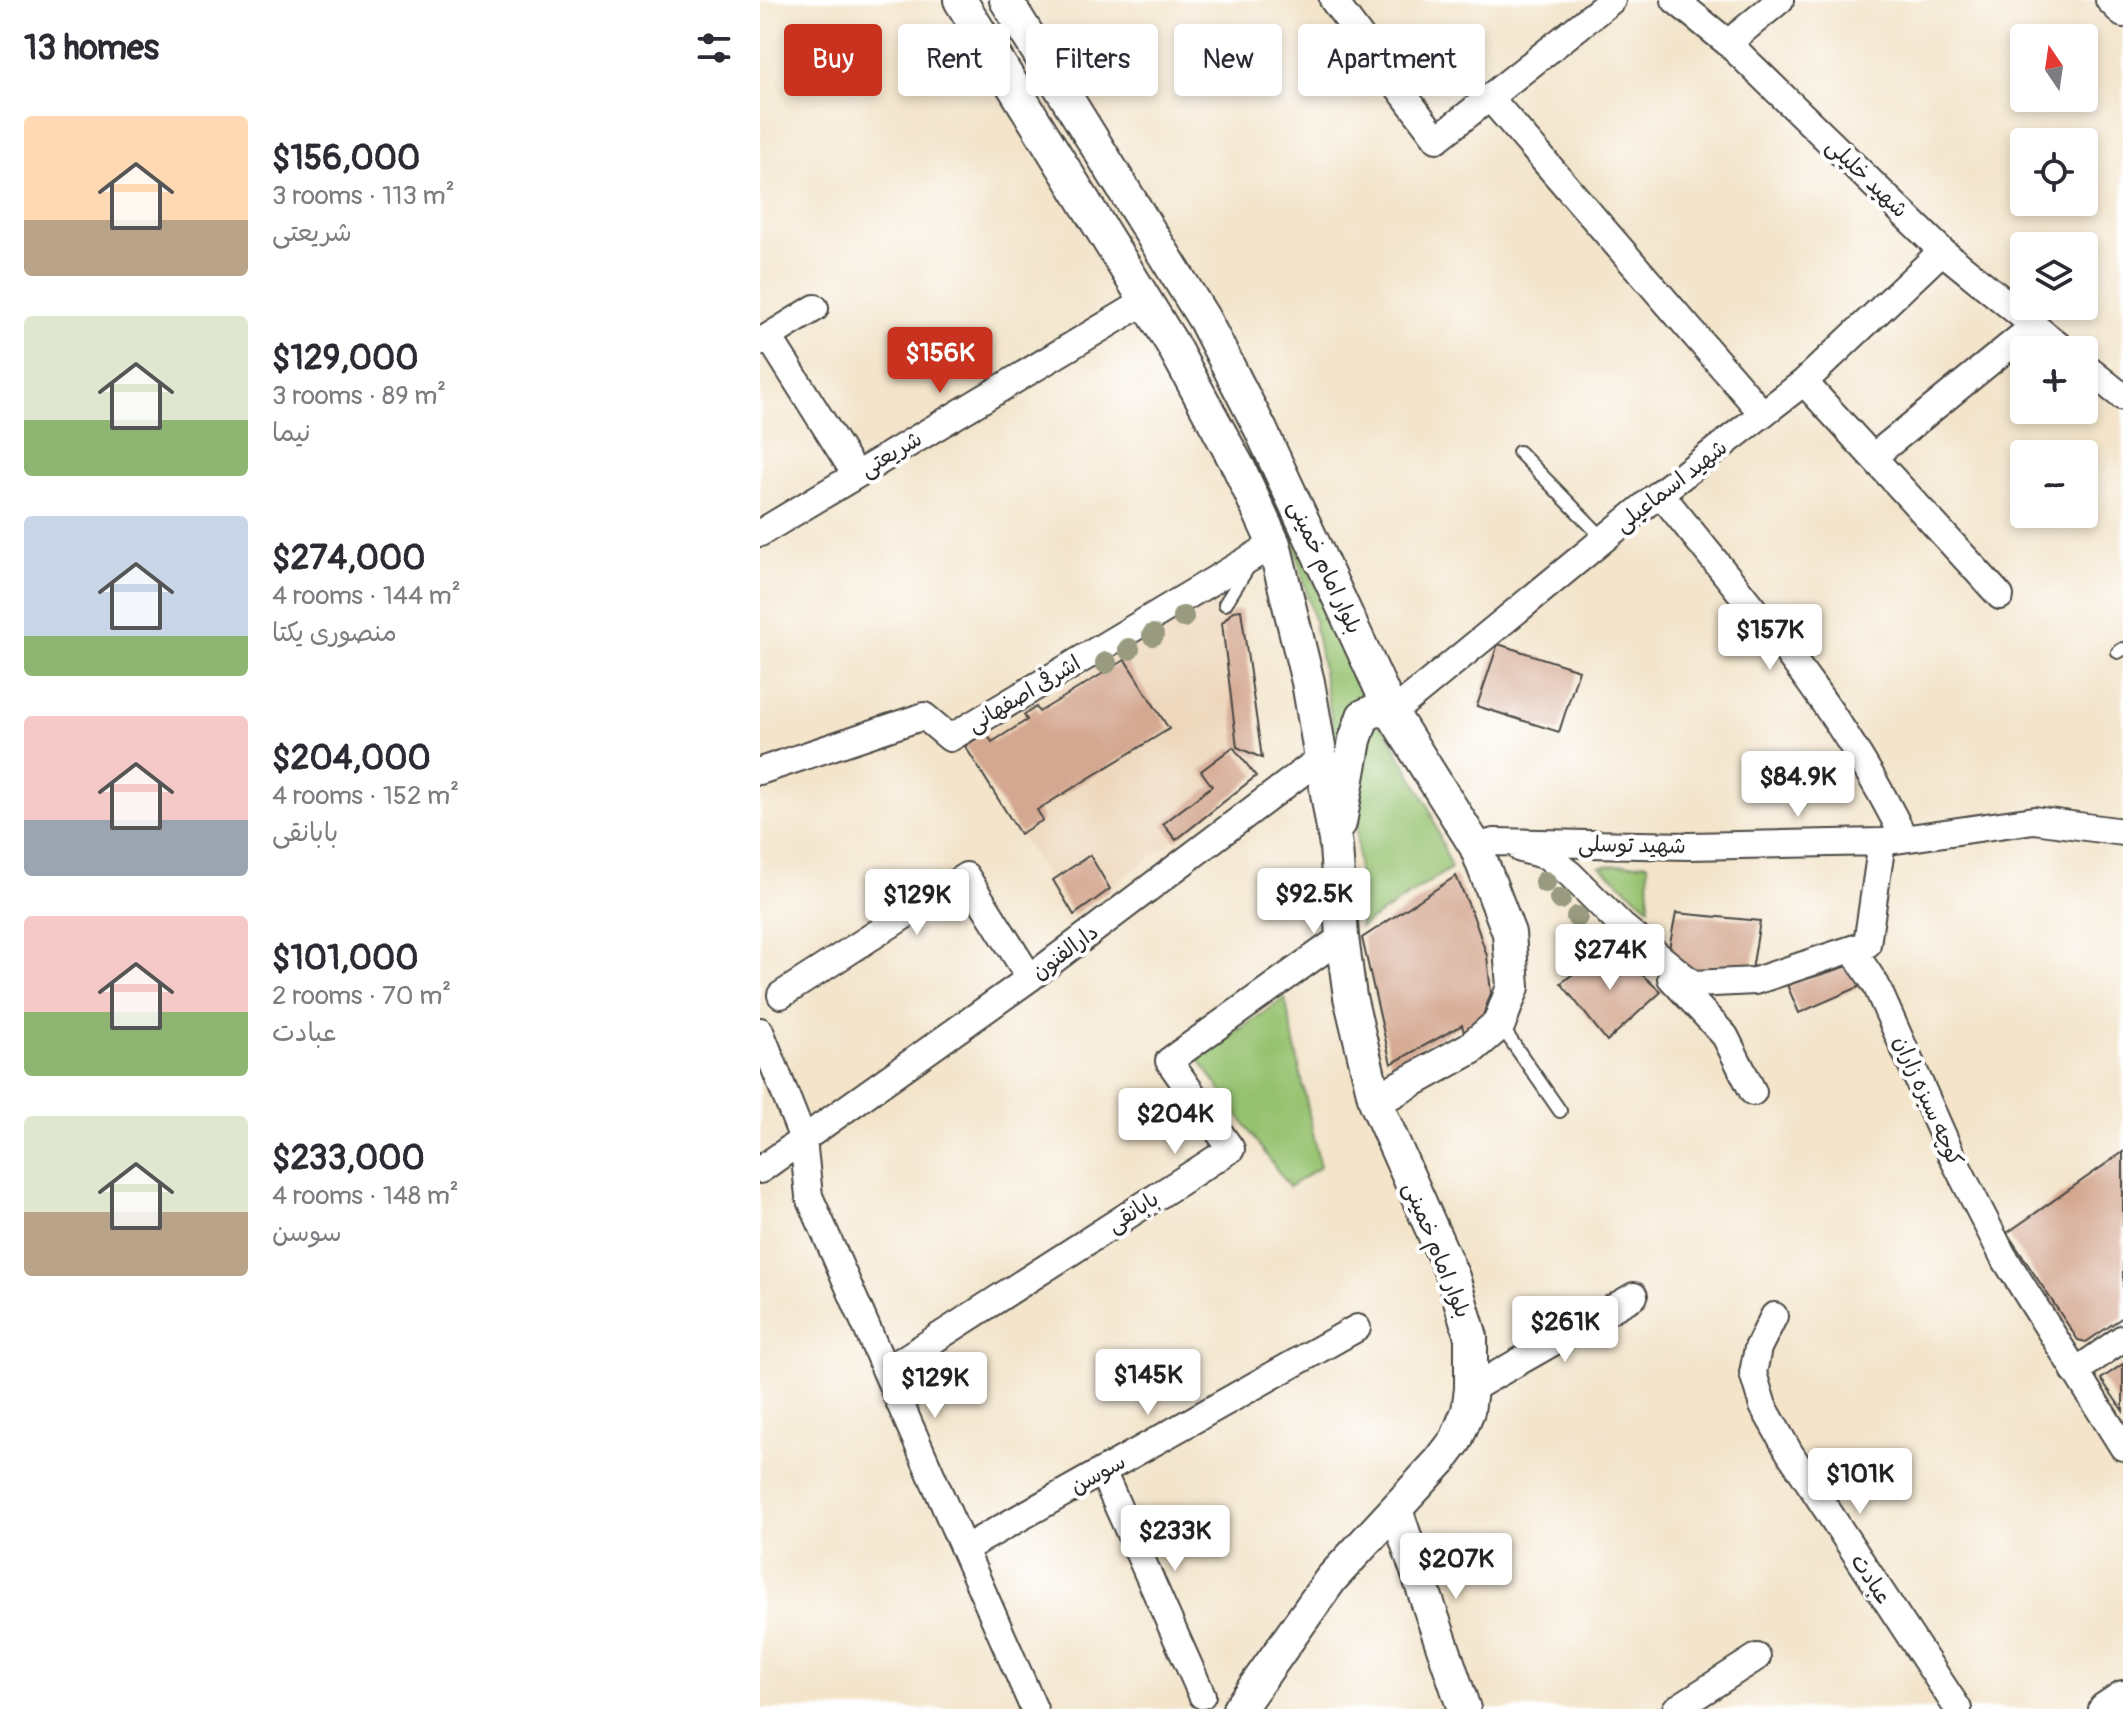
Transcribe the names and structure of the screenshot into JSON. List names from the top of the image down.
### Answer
{
  "streets": {
    "street": [
      "شهید خلیلی",
      "شریعتی",
      "شهید اسماعیلی",
      "بلوار امام خمینی",
      "اشرفی اصفهانی",
      "شهید توسلی",
      "دارالفنون",
      "کوچه سبزه زاران",
      "بابانقی",
      "سوسن",
      "عبادت"
    ]
  },
  "crossings": [
    ["شهید خلیلی", "شهید اسماعیلی"],
    ["شریعتی", "بلوار امام خمینی"],
    ["شهید اسماعیلی", "بلوار امام خمینی"],
    ["بلوار امام خمینی", "اشرفی اصفهانی"],
    ["بلوار امام خمینی", "شهید توسلی"],
    ["بلوار امام خمینی", "دارالفنون"],
    ["بلوار امام خمینی", "بابانقی"]
  ],
  "north": "top",
  "page": {
    "heading": "13 homes",
    "map_buttons": ["+", "−"],
    "chip": [
      "Buy",
      "Rent",
      "Filters",
      "New",
      "Apartment"
    ],
    "list": [
      {
        "name": "$156,000",
        "note": "3 rooms · 113 m² · شریعتی"
      },
      {
        "name": "$129,000",
        "note": "3 rooms · 89 m² · نیما"
      },
      {
        "name": "$274,000",
        "note": "4 rooms · 144 m² · منصوری یکتا"
      },
      {
        "name": "$204,000",
        "note": "4 rooms · 152 m² · بابانقی"
      },
      {
        "name": "$101,000",
        "note": "2 rooms · 70 m² · عبادت"
      },
      {
        "name": "$233,000",
        "note": "4 rooms · 148 m² · سوسن"
      }
    ],
    "price": [
      "$156K",
      "$157K",
      "$84.9K",
      "$92.5K",
      "$129K",
      "$274K",
      "$204K",
      "$261K",
      "$145K",
      "$129K",
      "$101K",
      "$233K",
      "$207K"
    ]
  }
}
